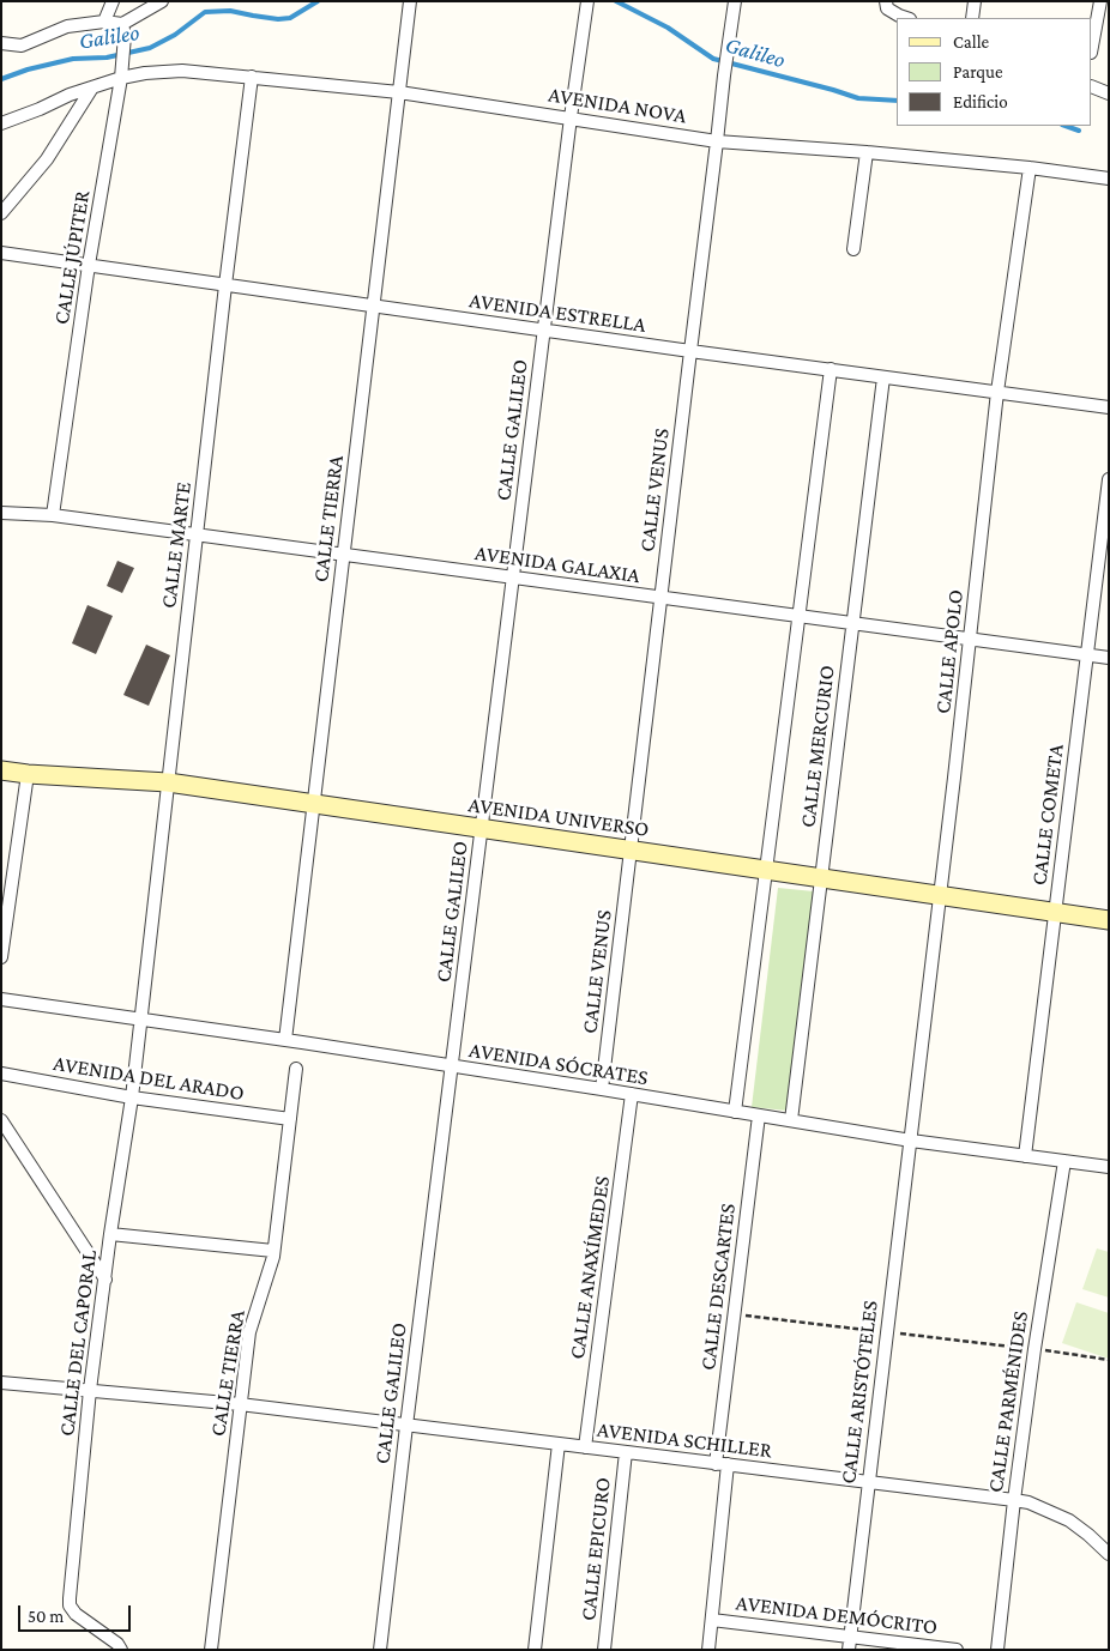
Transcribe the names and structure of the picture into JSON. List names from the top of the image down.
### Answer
{
  "streets": {
    "street": [
      "AVENIDA NOVA",
      "CALLE JÚPITER",
      "AVENIDA ESTRELLA",
      "CALLE GALILEO",
      "CALLE VENUS",
      "CALLE TIERRA",
      "CALLE MARTE",
      "AVENIDA GALAXIA",
      "CALLE APOLO",
      "CALLE MERCURIO",
      "CALLE COMETA",
      "AVENIDA UNIVERSO",
      "AVENIDA SÓCRATES",
      "AVENIDA DEL ARADO",
      "CALLE ANAXÍMEDES",
      "CALLE DESCARTES",
      "CALLE DEL CAPORAL",
      "CALLE ARISTÓTELES",
      "CALLE PARMÉNIDES",
      "AVENIDA SCHILLER",
      "CALLE EPICURO",
      "AVENIDA DEMÓCRITO"
    ]
  },
  "crossings": [
    ["AVENIDA NOVA", "CALLE JÚPITER"],
    ["AVENIDA NOVA", "CALLE GALILEO"],
    ["AVENIDA NOVA", "CALLE VENUS"],
    ["AVENIDA NOVA", "CALLE TIERRA"],
    ["AVENIDA NOVA", "CALLE MARTE"],
    ["AVENIDA NOVA", "CALLE APOLO"],
    ["CALLE JÚPITER", "AVENIDA ESTRELLA"],
    ["CALLE JÚPITER", "AVENIDA GALAXIA"],
    ["AVENIDA ESTRELLA", "CALLE GALILEO"],
    ["AVENIDA ESTRELLA", "CALLE VENUS"],
    ["AVENIDA ESTRELLA", "CALLE TIERRA"],
    ["AVENIDA ESTRELLA", "CALLE MARTE"],
    ["AVENIDA ESTRELLA", "CALLE APOLO"],
    ["AVENIDA ESTRELLA", "CALLE MERCURIO"],
    ["CALLE GALILEO", "AVENIDA GALAXIA"],
    ["CALLE GALILEO", "AVENIDA UNIVERSO"],
    ["CALLE GALILEO", "AVENIDA SÓCRATES"],
    ["CALLE GALILEO", "AVENIDA SCHILLER"],
    ["CALLE VENUS", "AVENIDA GALAXIA"],
    ["CALLE VENUS", "AVENIDA UNIVERSO"],
    ["CALLE VENUS", "AVENIDA SÓCRATES"],
    ["CALLE TIERRA", "AVENIDA GALAXIA"],
    ["CALLE TIERRA", "AVENIDA UNIVERSO"],
    ["CALLE TIERRA", "AVENIDA SÓCRATES"],
    ["CALLE TIERRA", "AVENIDA DEL ARADO"],
    ["CALLE TIERRA", "AVENIDA SCHILLER"],
    ["CALLE MARTE", "AVENIDA GALAXIA"],
    ["CALLE MARTE", "AVENIDA UNIVERSO"],
    ["CALLE MARTE", "AVENIDA SÓCRATES"],
    ["CALLE MARTE", "CALLE DEL CAPORAL"],
    ["AVENIDA GALAXIA", "CALLE APOLO"],
    ["AVENIDA GALAXIA", "CALLE MERCURIO"],
    ["AVENIDA GALAXIA", "CALLE COMETA"],
    ["CALLE APOLO", "AVENIDA UNIVERSO"],
    ["CALLE APOLO", "AVENIDA SÓCRATES"],
    ["CALLE APOLO", "CALLE ARISTÓTELES"],
    ["CALLE MERCURIO", "AVENIDA UNIVERSO"],
    ["CALLE MERCURIO", "AVENIDA SÓCRATES"],
    ["CALLE COMETA", "AVENIDA UNIVERSO"],
    ["CALLE COMETA", "AVENIDA SÓCRATES"],
    ["AVENIDA SÓCRATES", "CALLE ANAXÍMEDES"],
    ["AVENIDA SÓCRATES", "CALLE DESCARTES"],
    ["AVENIDA SÓCRATES", "CALLE DEL CAPORAL"],
    ["AVENIDA SÓCRATES", "CALLE ARISTÓTELES"],
    ["AVENIDA SÓCRATES", "CALLE PARMÉNIDES"],
    ["AVENIDA DEL ARADO", "CALLE DEL CAPORAL"],
    ["CALLE ANAXÍMEDES", "AVENIDA SCHILLER"],
    ["CALLE DESCARTES", "AVENIDA SCHILLER"],
    ["CALLE DESCARTES", "AVENIDA DEMÓCRITO"],
    ["CALLE DEL CAPORAL", "AVENIDA SCHILLER"],
    ["CALLE ARISTÓTELES", "AVENIDA SCHILLER"],
    ["CALLE ARISTÓTELES", "AVENIDA DEMÓCRITO"],
    ["CALLE PARMÉNIDES", "AVENIDA SCHILLER"],
    ["AVENIDA SCHILLER", "CALLE EPICURO"]
  ],
  "water": ["Galileo"],
  "legend": ["Calle", "Parque", "Edificio"],
  "scale_bar": "50 m"
}
